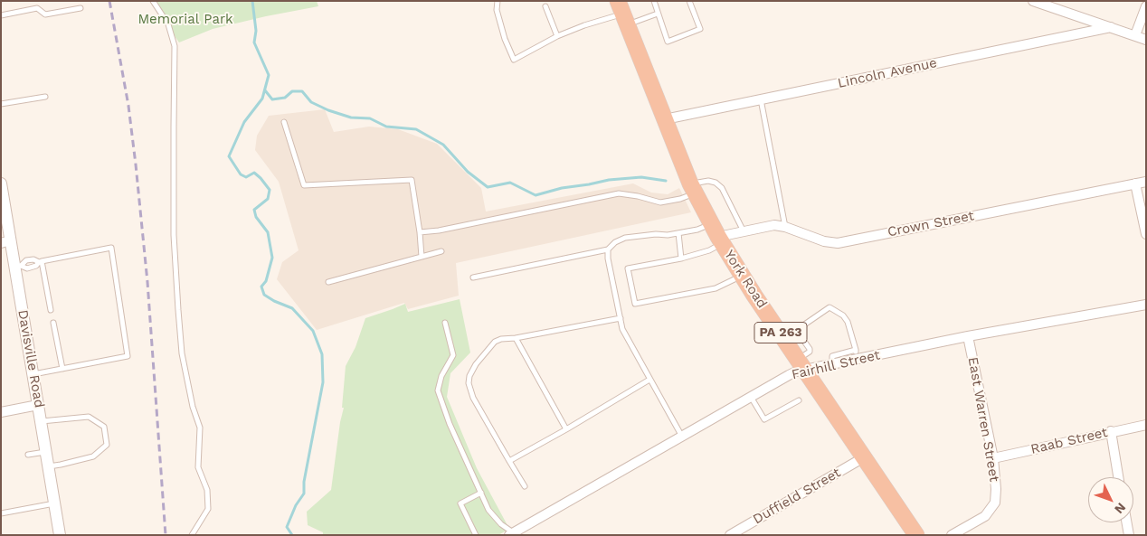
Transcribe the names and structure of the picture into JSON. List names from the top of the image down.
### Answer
{
  "streets": {
    "highway": ["York Road", "PA 263"],
    "street": [
      "Lincoln Avenue",
      "Crown Street",
      "Davisville Road",
      "Fairhill Street",
      "East Warren Street",
      "Raab Street",
      "Duffield Street"
    ]
  },
  "crossings": [
    ["Lincoln Avenue", "York Road"],
    ["Crown Street", "York Road"],
    ["York Road", "Fairhill Street"],
    ["York Road", "Duffield Street"],
    ["Fairhill Street", "East Warren Street"],
    ["East Warren Street", "Raab Street"]
  ],
  "parks": ["Memorial Park"],
  "north": "bottom right"
}
